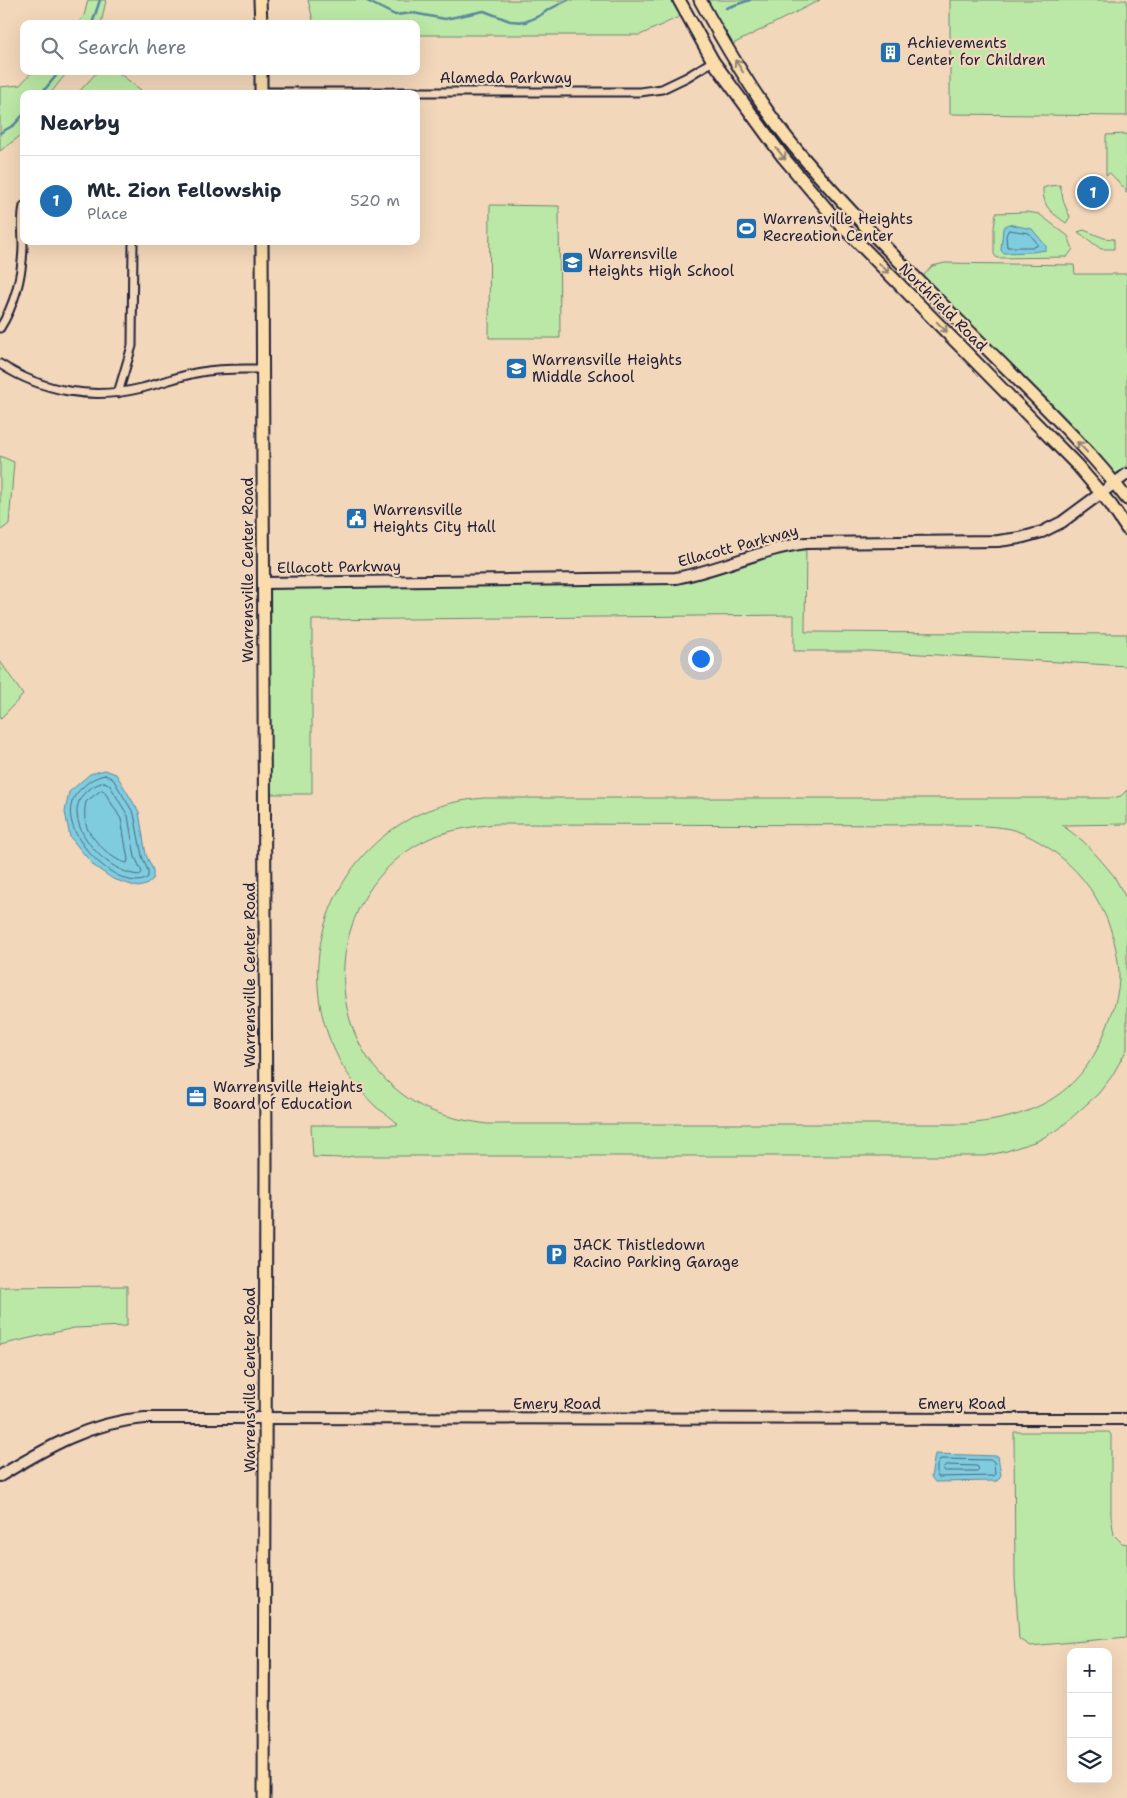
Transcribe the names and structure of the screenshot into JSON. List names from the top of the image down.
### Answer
{
  "streets": {
    "main road": ["Northfield Road", "Warrensville Center Road"],
    "street": ["Alameda Parkway", "Ellacott Parkway", "Emery Road"]
  },
  "crossings": [
    ["Alameda Parkway", "Northfield Road"],
    ["Northfield Road", "Ellacott Parkway"],
    ["Ellacott Parkway", "Warrensville Center Road"],
    ["Warrensville Center Road", "Emery Road"]
  ],
  "places": {
    "building": ["Achievements Center for Children"],
    "sports": ["Warrensville Heights Recreation Center"],
    "school or university": ["Warrensville Heights High School", "Warrensville Heights Middle School"],
    "public building": ["Warrensville Heights City Hall"],
    "office": ["Warrensville Heights Board of Education"],
    "parking": ["JACK Thistledown Racino Parking Garage"]
  },
  "page": {
    "search": "Search here",
    "heading": "Nearby",
    "list": [
      {
        "mark": "1",
        "name": "Mt. Zion Fellowship",
        "note": "Place",
        "value": "520 m"
      }
    ],
    "pins": "1",
    "map_buttons": ["+", "−"]
  }
}
